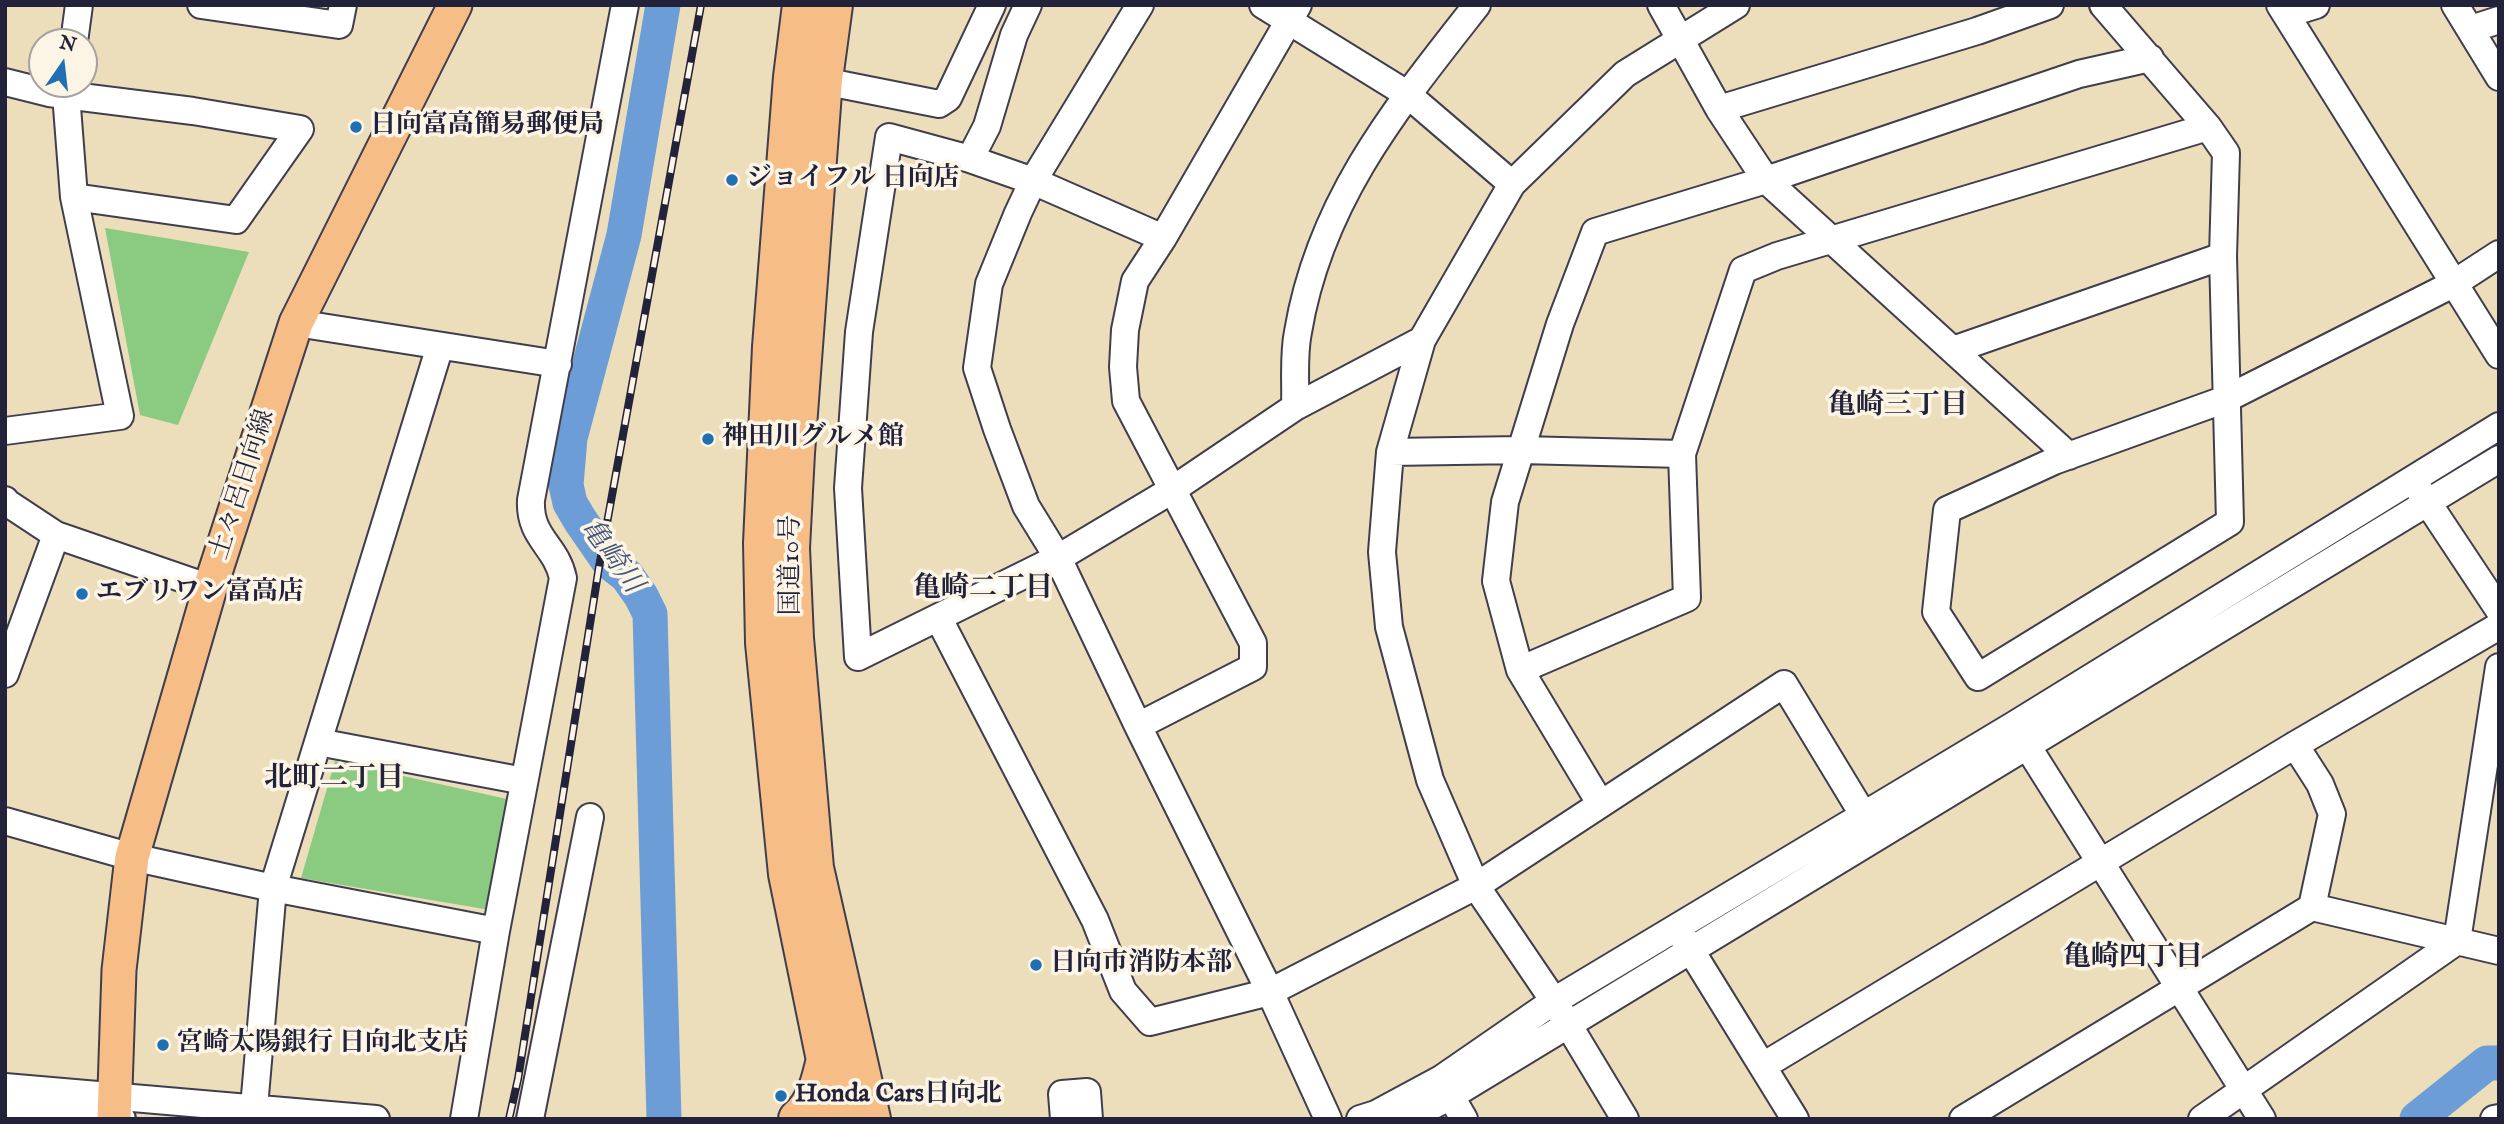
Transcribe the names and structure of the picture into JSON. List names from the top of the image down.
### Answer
{
  "streets": {
    "highway": ["国道10号"],
    "main road": ["土々呂日向線"]
  },
  "districts": [
    "亀崎三丁目",
    "亀崎二丁目",
    "北町二丁目",
    "亀崎四丁目"
  ],
  "water": ["亀崎川"],
  "places": [
    "日向富高簡易郵便局",
    "ジョイフル 日向店",
    "神田川グルメ館",
    "エブリワン富高店",
    "日向市消防本部",
    "宮崎太陽銀行 日向北支店",
    "Honda Cars日向北"
  ],
  "north": "top"
}
